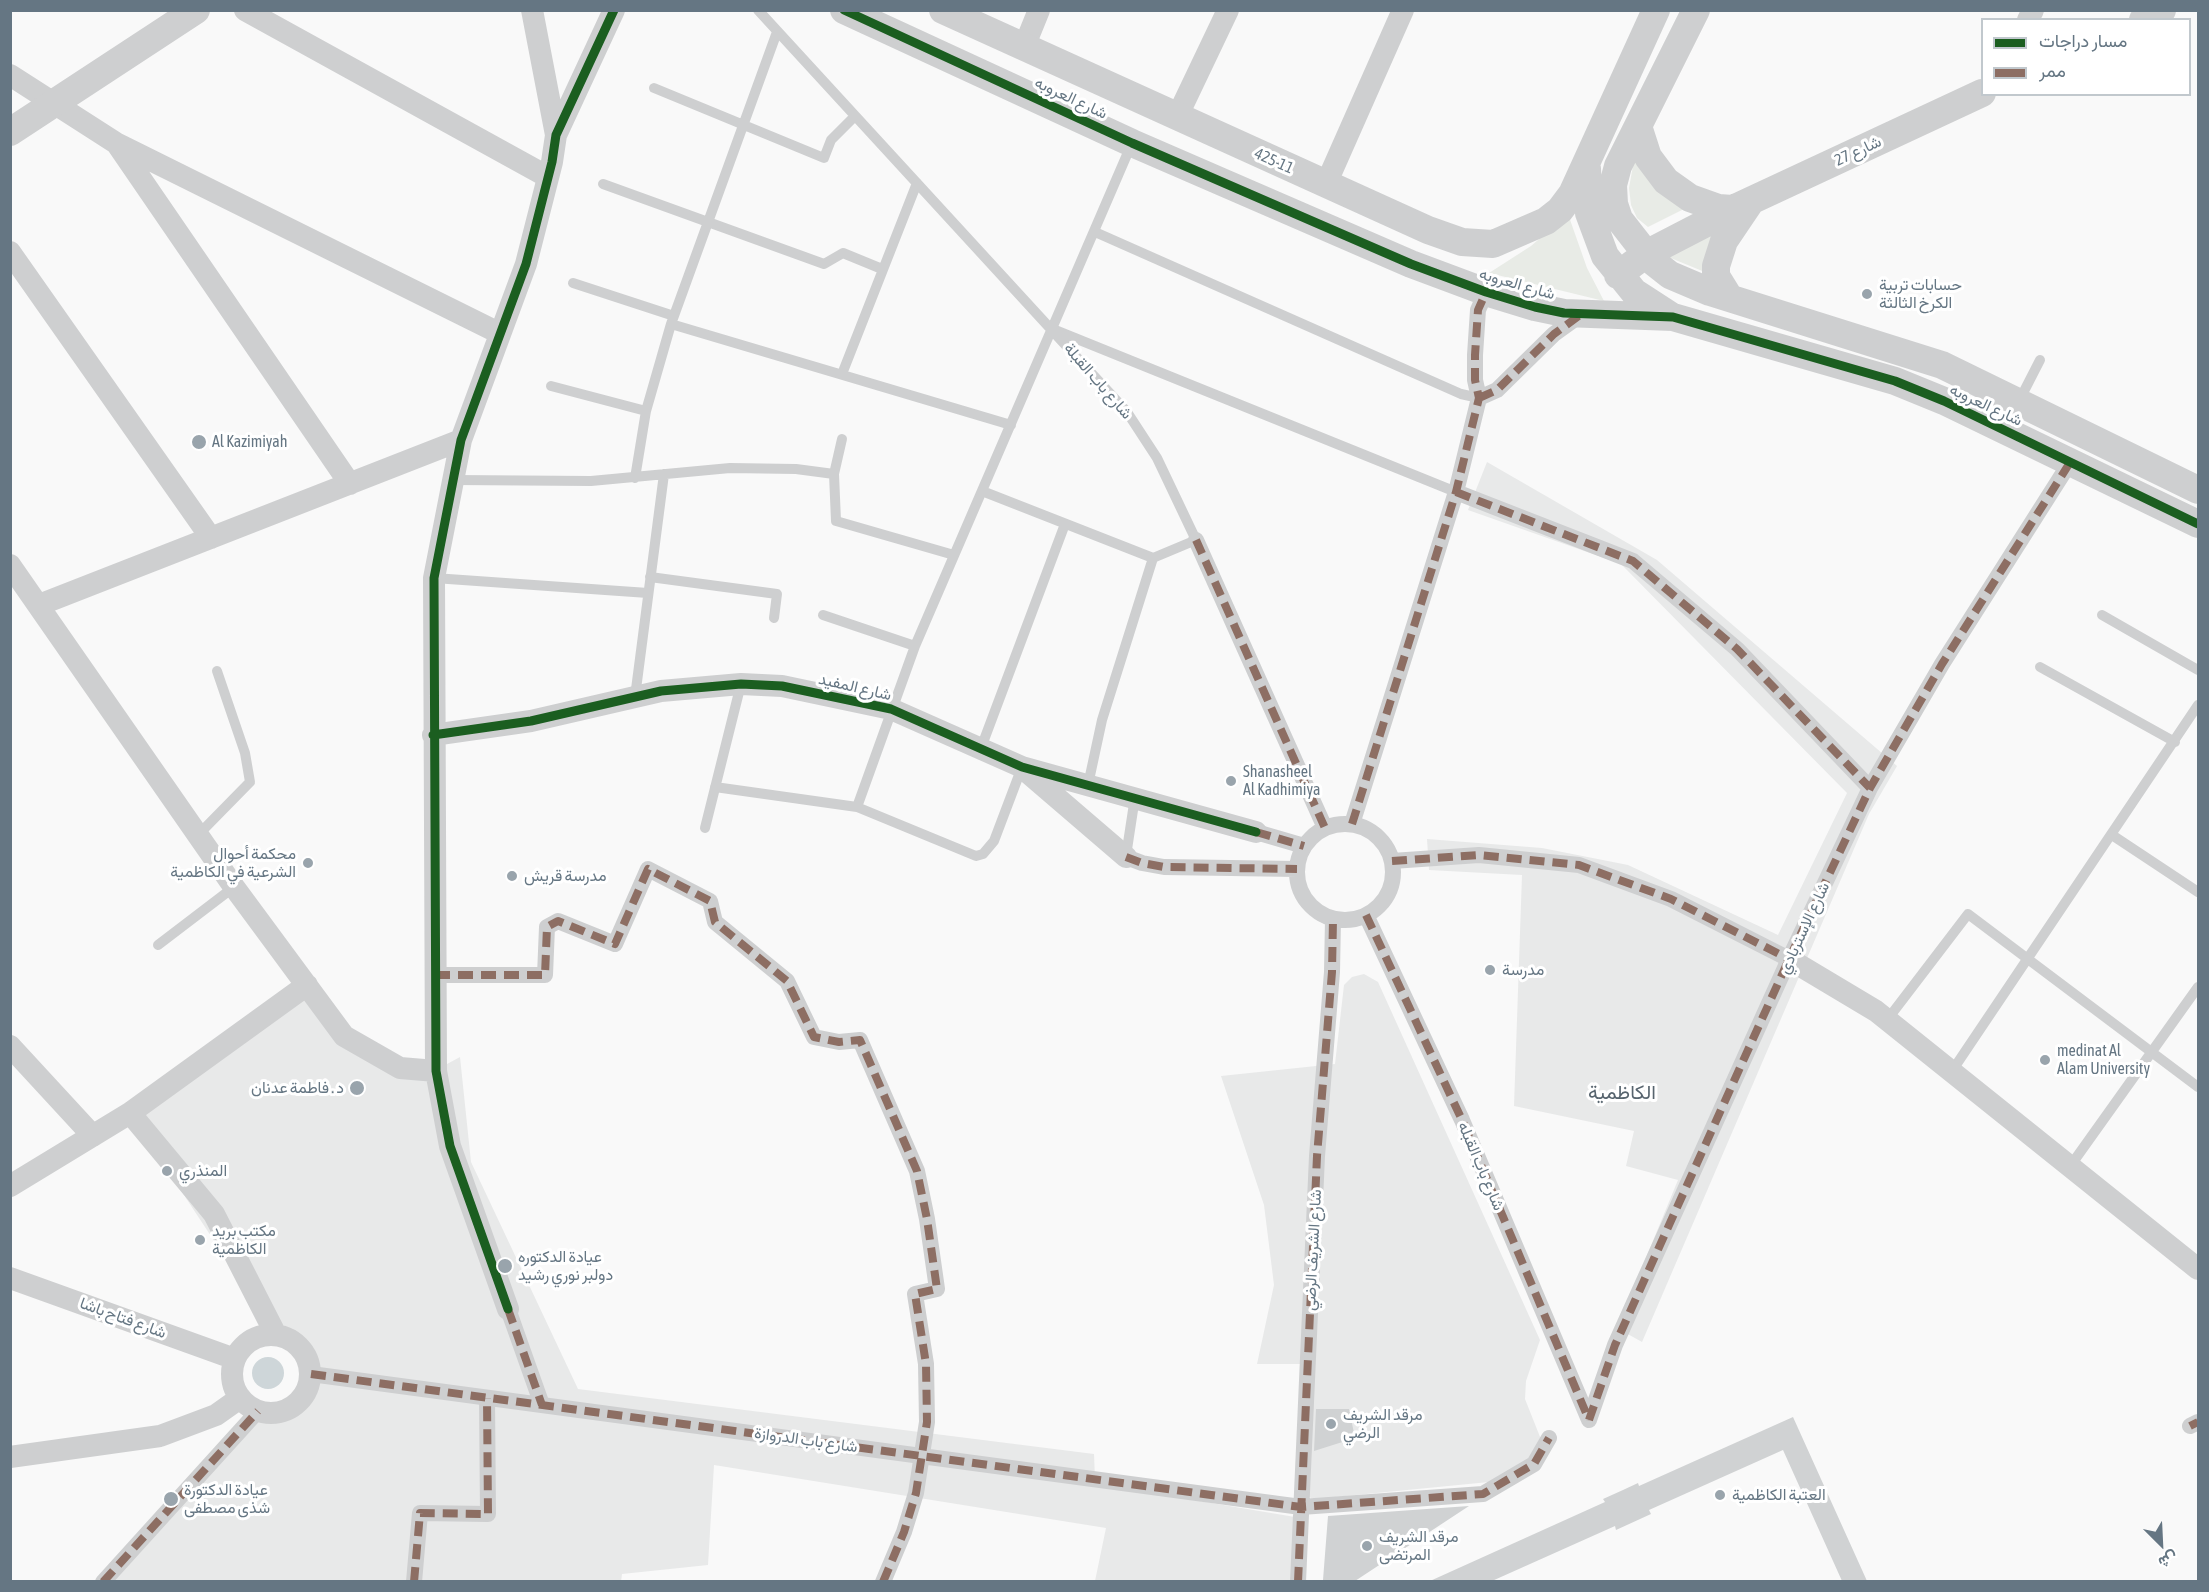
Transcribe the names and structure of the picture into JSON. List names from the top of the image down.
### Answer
{
  "streets": {
    "street": [
      "شارع العروبه",
      "شارع 27",
      "425-11",
      "شارع باب القبلة",
      "شارع المفيد",
      "شارع الإستربادي",
      "شارع باب القبله",
      "شارع الشريف الرضي",
      "شارع فتاح باشا",
      "شارع باب الدروازة"
    ]
  },
  "crossings": [
    ["شارع العروبه", "شارع 27"],
    ["شارع العروبه", "425-11"],
    ["شارع العروبه", "شارع الإستربادي"],
    ["شارع 27", "425-11"],
    ["شارع باب القبلة", "شارع المفيد"],
    ["شارع باب القبلة", "شارع باب القبله"],
    ["شارع باب القبلة", "شارع الشريف الرضي"],
    ["شارع المفيد", "شارع باب القبله"],
    ["شارع المفيد", "شارع الشريف الرضي"],
    ["شارع الإستربادي", "شارع باب القبله"],
    ["شارع باب القبله", "شارع الشريف الرضي"],
    ["شارع الشريف الرضي", "شارع باب الدروازة"],
    ["شارع فتاح باشا", "شارع باب الدروازة"]
  ],
  "districts": ["الكاظمية"],
  "places": [
    "حسابات تربية الكرخ الثالثة",
    "Al Kazimiyah",
    "Shanasheel Al Kadhimiya",
    "محكمة أحوال الشرعية في الكاظمية",
    "مدرسة قريش",
    "مدرسة",
    "medinat Al Alam University",
    "د . فاطمة عدنان",
    "المنذري",
    "مكتب بريد الكاظمية",
    "عيادة الدكتوره دولبر نوري رشيد",
    "مرقد الشريف الرضي",
    "العتبة الكاظمية",
    "عيادة الدكتورة شذى مصطفى",
    "مرقد الشريف المرتضى"
  ],
  "legend": ["مسار دراجات", "ممر"],
  "north": "bottom right"
}
